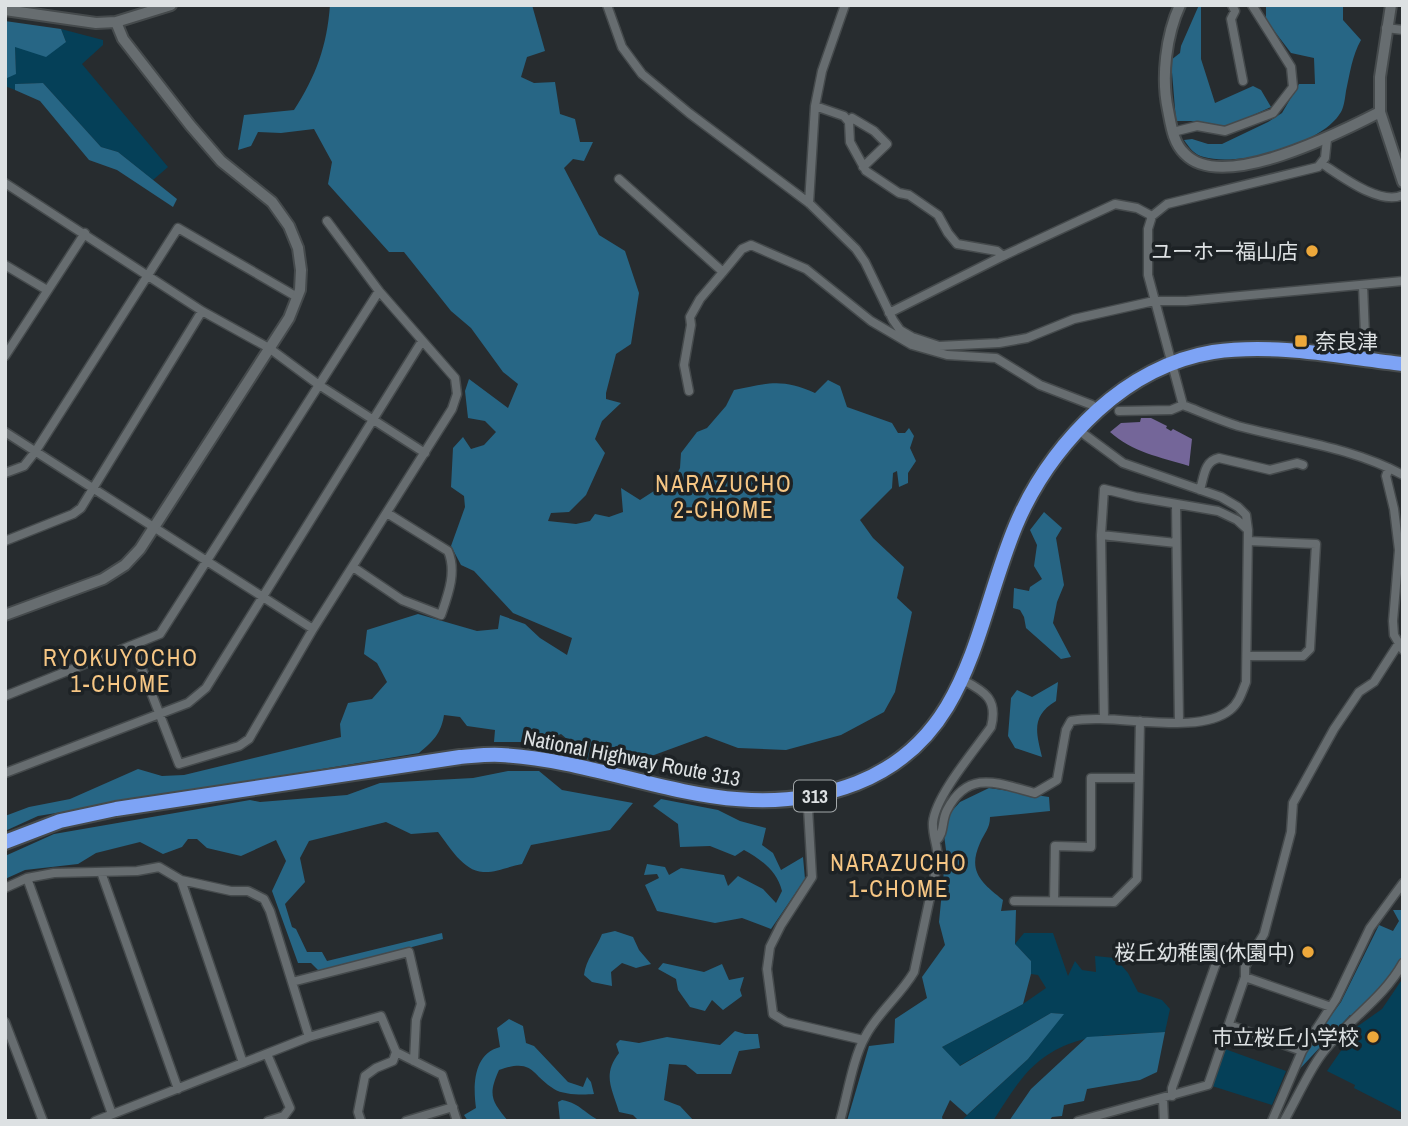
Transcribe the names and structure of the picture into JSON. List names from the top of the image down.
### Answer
{
  "streets": {
    "highway": ["National Highway Route 313", "313"]
  },
  "districts": ["NARAZUCHO 2-CHOME", "RYOKUYOCHO 1-CHOME", "NARAZUCHO 1-CHOME"],
  "places": {
    "other": ["ユーホー福山店", "桜丘幼稚園(休園中)", "市立桜丘小学校"],
    "transit": ["奈良津"]
  }
}
